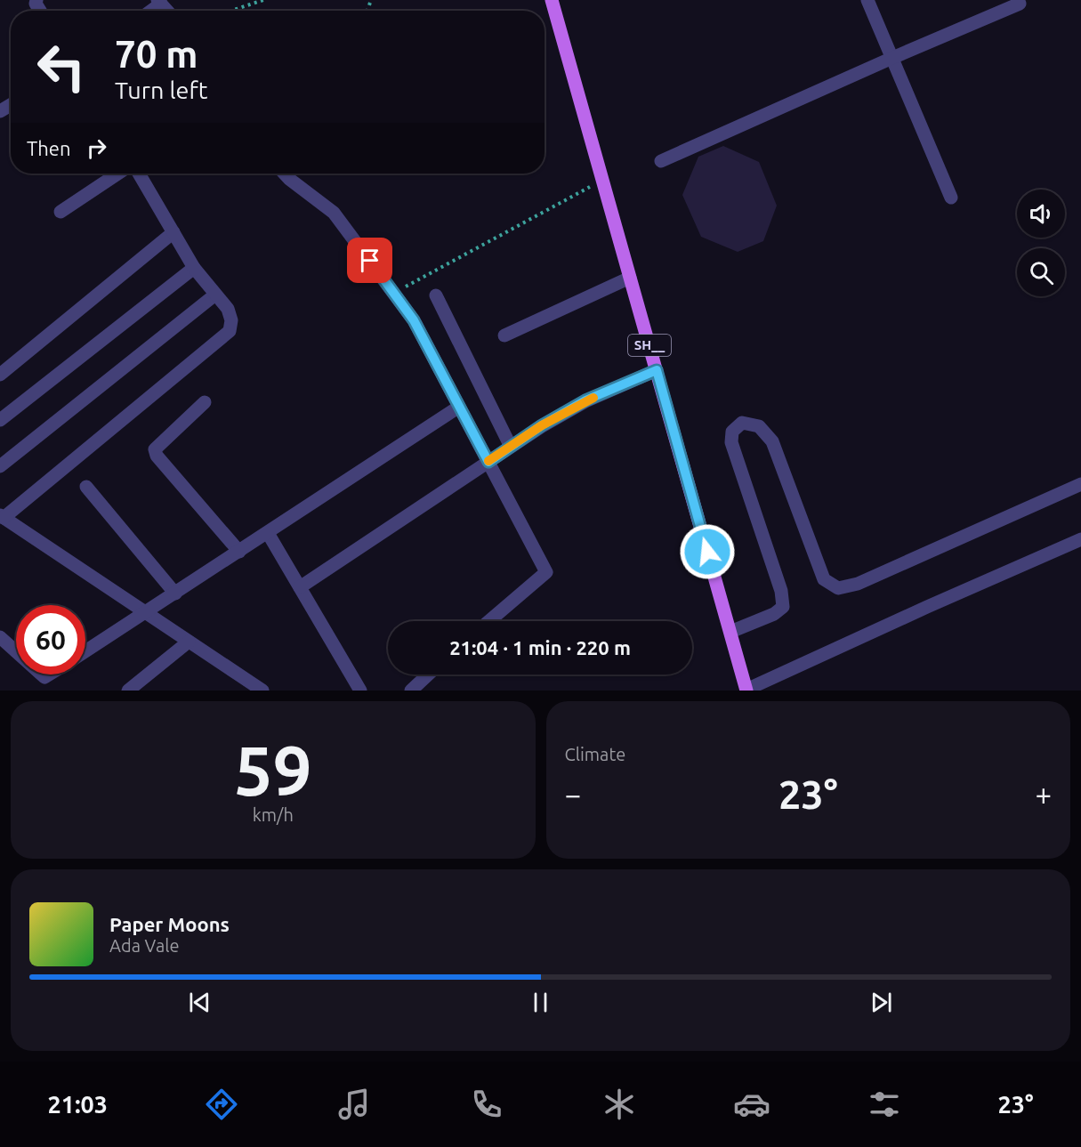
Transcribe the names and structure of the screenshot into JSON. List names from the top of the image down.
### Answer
{
  "streets": {
    "main road": ["SH__"]
  },
  "page": {
    "turn": ["70 m", "Turn left"],
    "then": "Then",
    "limit": "60",
    "trip": "21:04 · 1 min · 220 m",
    "tile": [
      ["59", "km/h"],
      "Climate"
    ],
    "heat": ["−", "23°", "+"],
    "song": ["Paper Moons", "Ada Vale"],
    "tabs": ["21:03", "23°"]
  }
}
